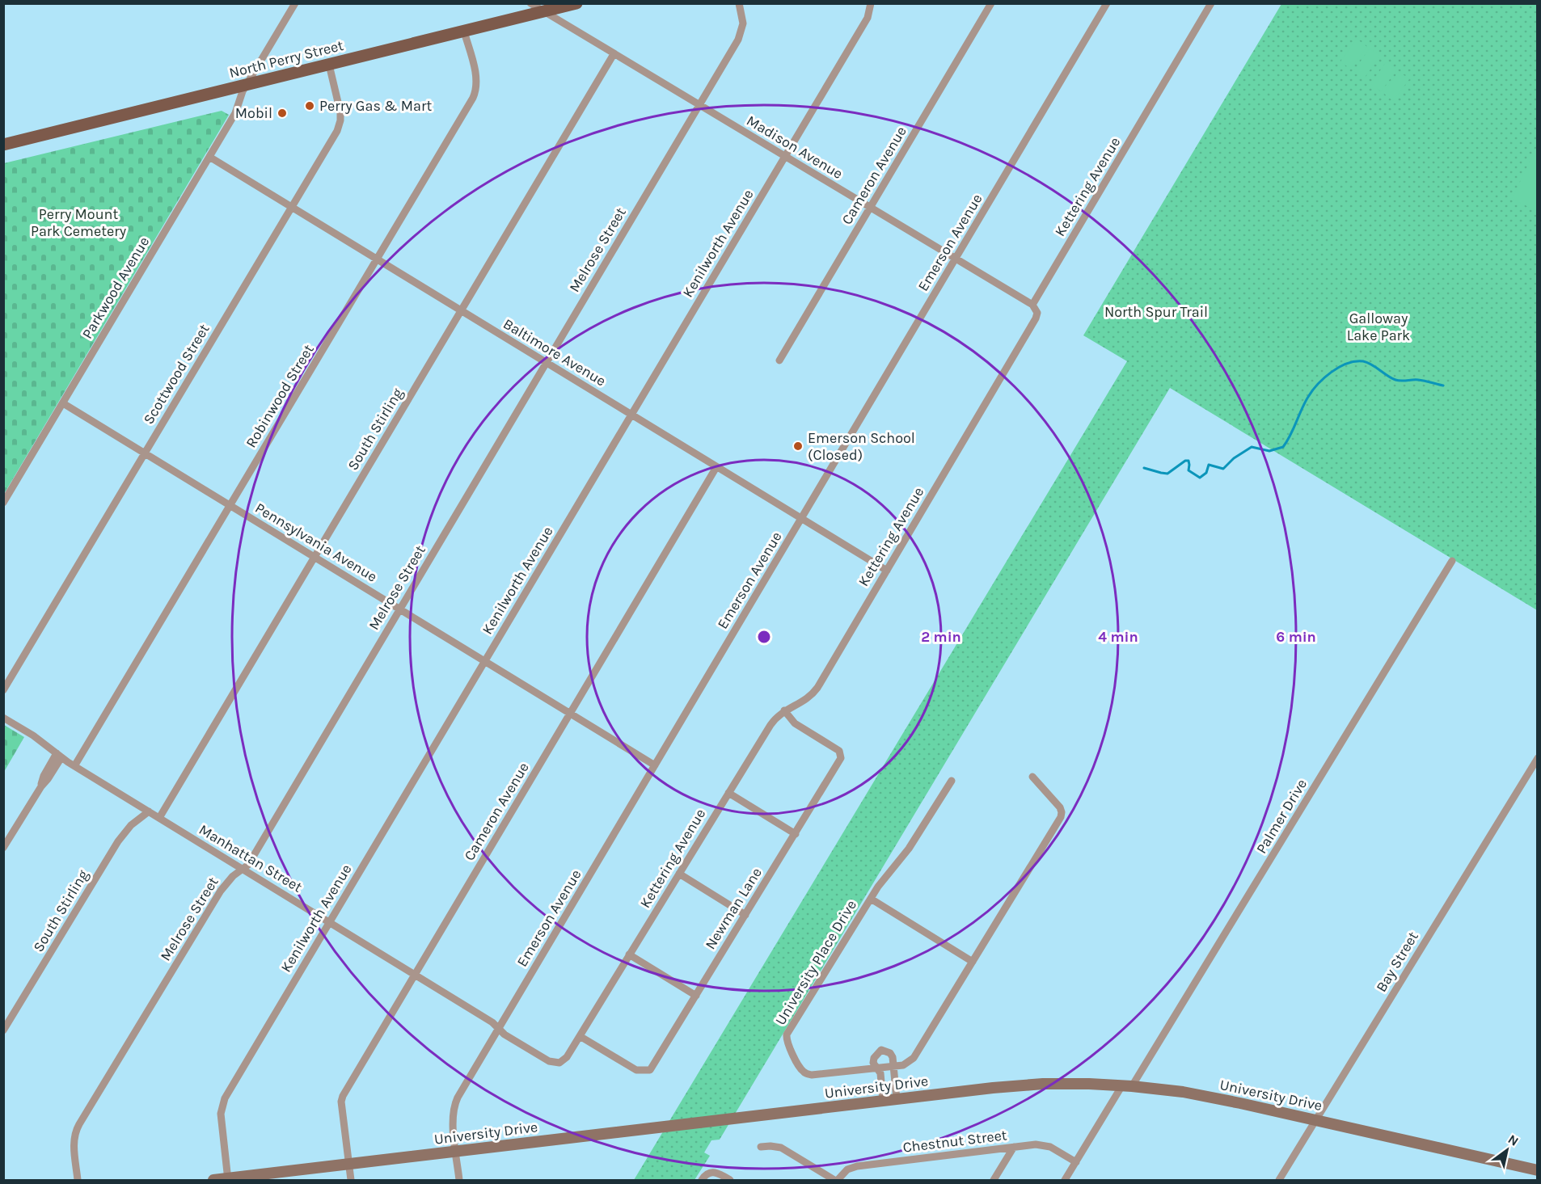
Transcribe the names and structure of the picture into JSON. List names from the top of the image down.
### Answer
{
  "streets": {
    "main road": ["North Perry Street", "University Drive"],
    "street": [
      "Madison Avenue",
      "Cameron Avenue",
      "Kettering Avenue",
      "Emerson Avenue",
      "Kenilworth Avenue",
      "Melrose Street",
      "Parkwood Avenue",
      "Baltimore Avenue",
      "Scottwood Street",
      "Robinwood Street",
      "South Stirling",
      "Pennsylvania Avenue",
      "Palmer Drive",
      "Manhattan Street",
      "Newman Lane",
      "Bay Street",
      "University Place Drive",
      "Chestnut Street"
    ]
  },
  "crossings": [
    ["North Perry Street", "Madison Avenue"],
    ["North Perry Street", "Parkwood Avenue"],
    ["North Perry Street", "Scottwood Street"],
    ["North Perry Street", "Robinwood Street"],
    ["Madison Avenue", "Cameron Avenue"],
    ["Madison Avenue", "Kettering Avenue"],
    ["Madison Avenue", "Emerson Avenue"],
    ["Madison Avenue", "Kenilworth Avenue"],
    ["Madison Avenue", "Melrose Street"],
    ["Madison Avenue", "South Stirling"],
    ["Cameron Avenue", "Baltimore Avenue"],
    ["Cameron Avenue", "Pennsylvania Avenue"],
    ["Cameron Avenue", "Manhattan Street"],
    ["Cameron Avenue", "University Drive"],
    ["Kettering Avenue", "Baltimore Avenue"],
    ["Kettering Avenue", "Manhattan Street"],
    ["Kettering Avenue", "Newman Lane"],
    ["Emerson Avenue", "Baltimore Avenue"],
    ["Emerson Avenue", "Pennsylvania Avenue"],
    ["Emerson Avenue", "Manhattan Street"],
    ["Emerson Avenue", "University Drive"],
    ["Kenilworth Avenue", "Baltimore Avenue"],
    ["Kenilworth Avenue", "Pennsylvania Avenue"],
    ["Kenilworth Avenue", "Manhattan Street"],
    ["Kenilworth Avenue", "University Drive"],
    ["Melrose Street", "Baltimore Avenue"],
    ["Melrose Street", "Pennsylvania Avenue"],
    ["Melrose Street", "Manhattan Street"],
    ["Parkwood Avenue", "Baltimore Avenue"],
    ["Parkwood Avenue", "Pennsylvania Avenue"],
    ["Baltimore Avenue", "Scottwood Street"],
    ["Baltimore Avenue", "Robinwood Street"],
    ["Baltimore Avenue", "South Stirling"],
    ["Scottwood Street", "Pennsylvania Avenue"],
    ["Robinwood Street", "Pennsylvania Avenue"],
    ["Robinwood Street", "Manhattan Street"],
    ["South Stirling", "Pennsylvania Avenue"],
    ["South Stirling", "Manhattan Street"],
    ["Palmer Drive", "University Drive"],
    ["Palmer Drive", "Chestnut Street"],
    ["Bay Street", "University Drive"]
  ],
  "parks": ["Perry Mount Park Cemetery", "North Spur Trail", "Galloway Lake Park"],
  "places": ["Perry Gas & Mart", "Mobil", "Emerson School (Closed)"],
  "north": "top right",
  "rings": ["2 min", "4 min", "6 min"]
}
